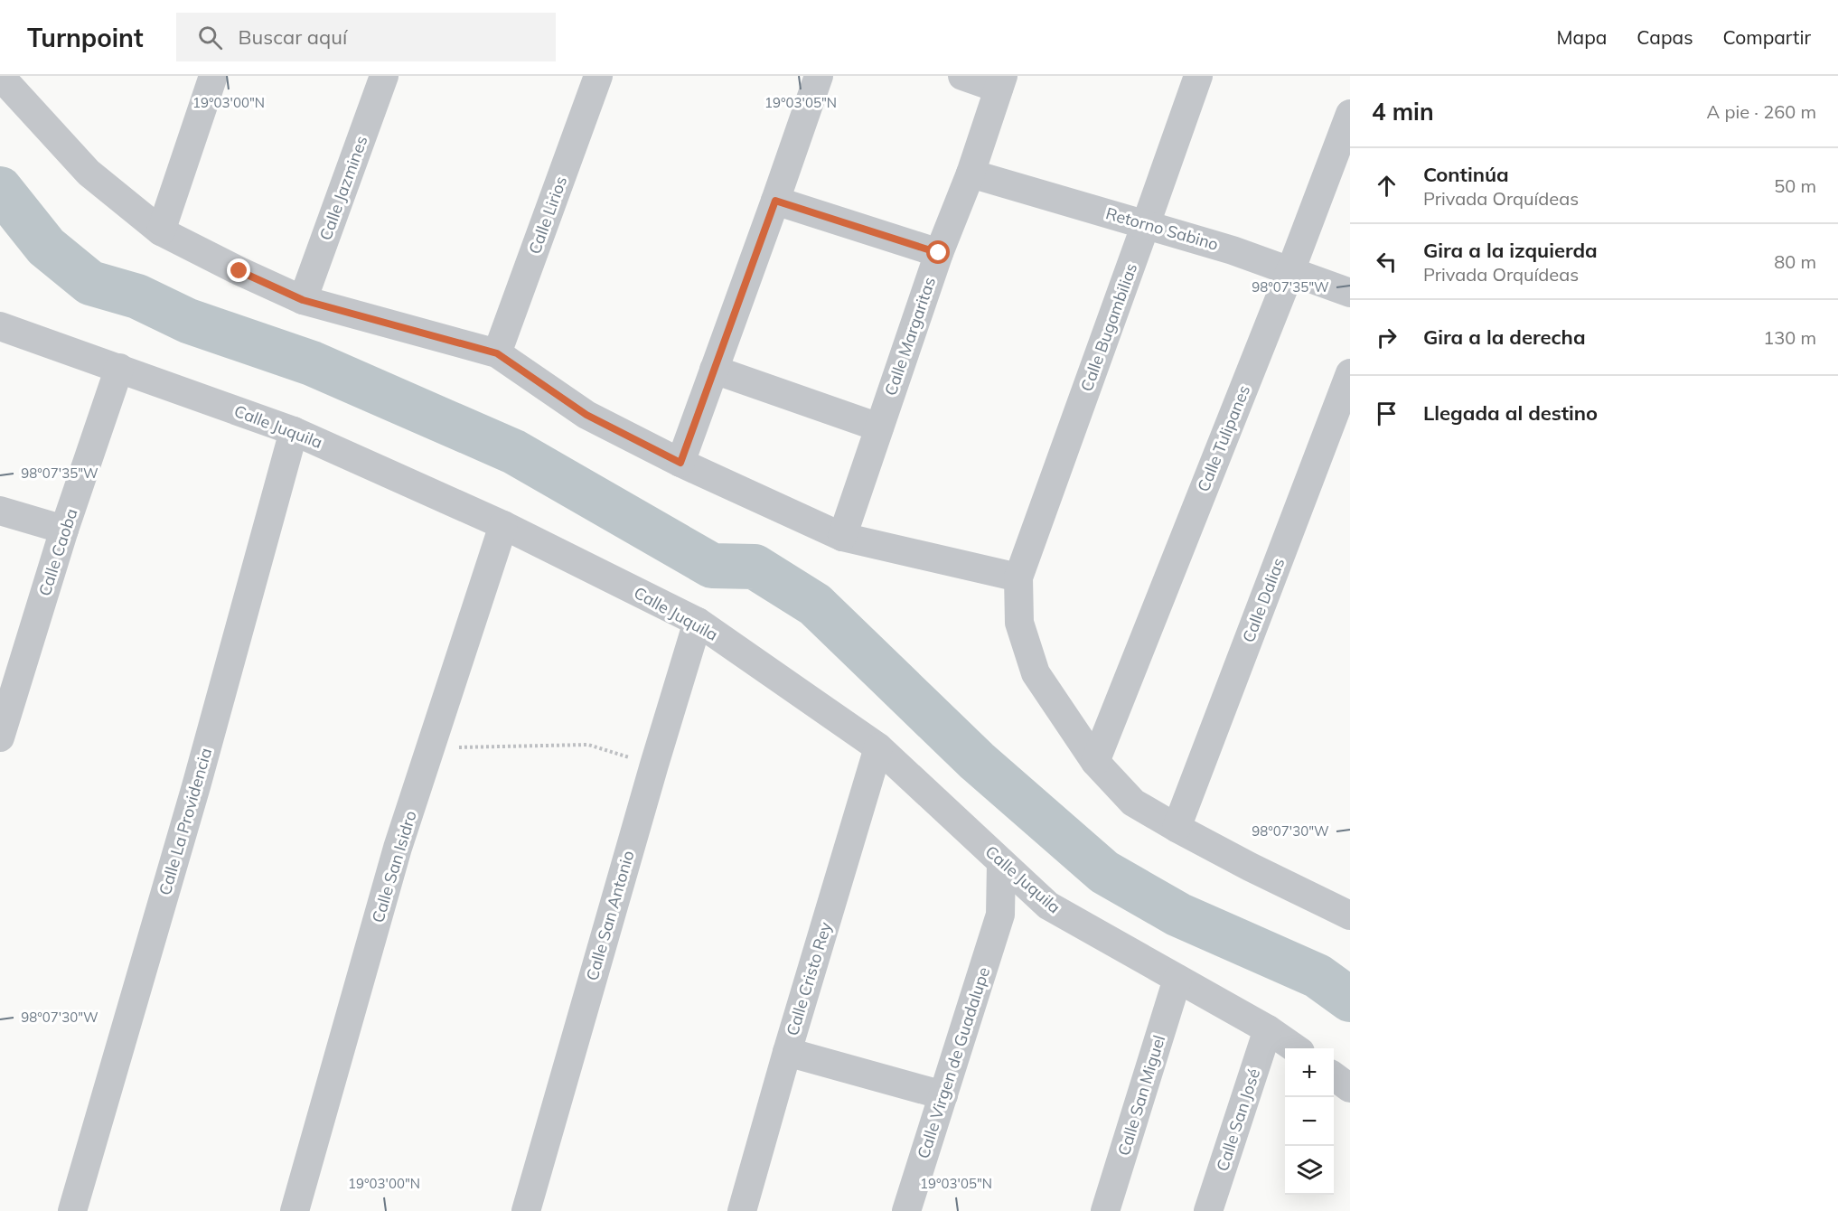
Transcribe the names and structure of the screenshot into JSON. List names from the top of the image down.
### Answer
{
  "streets": {
    "street": [
      "Calle Jazmines",
      "Calle Lirios",
      "Retorno Sabino",
      "Calle Bugambilias",
      "Calle Margaritas",
      "Calle Juquila",
      "Calle Tulipanes",
      "Calle Caoba",
      "Calle Dalias",
      "Calle La Providencia",
      "Calle San Isidro",
      "Calle San Antonio",
      "Calle Cristo Rey",
      "Calle Virgen de Guadalupe",
      "Calle San Miguel",
      "Calle San José"
    ]
  },
  "crossings": [
    ["Retorno Sabino", "Calle Bugambilias"],
    ["Retorno Sabino", "Calle Margaritas"],
    ["Retorno Sabino", "Calle Tulipanes"],
    ["Calle Juquila", "Calle Caoba"],
    ["Calle Juquila", "Calle La Providencia"],
    ["Calle Juquila", "Calle San Isidro"],
    ["Calle Juquila", "Calle San Antonio"],
    ["Calle Juquila", "Calle Cristo Rey"],
    ["Calle Juquila", "Calle Virgen de Guadalupe"],
    ["Calle Juquila", "Calle San Miguel"],
    ["Calle Juquila", "Calle San José"]
  ],
  "page": {
    "header": "Turnpoint",
    "search": "Buscar aquí",
    "nav": ["Mapa", "Capas", "Compartir"],
    "heading": ["4 min", "A pie · 260 m"],
    "list": [
      ["Continúa", "Privada Orquídeas", "50 m"],
      ["Gira a la izquierda", "Privada Orquídeas", "80 m"],
      ["Gira a la derecha", "130 m"],
      "Llegada al destino"
    ],
    "map_buttons": ["+", "−"]
  },
  "coordinates": [
    "19°03'00\"N",
    "19°03'05\"N",
    "98°07'35\"W",
    "98°07'30\"W"
  ]
}
